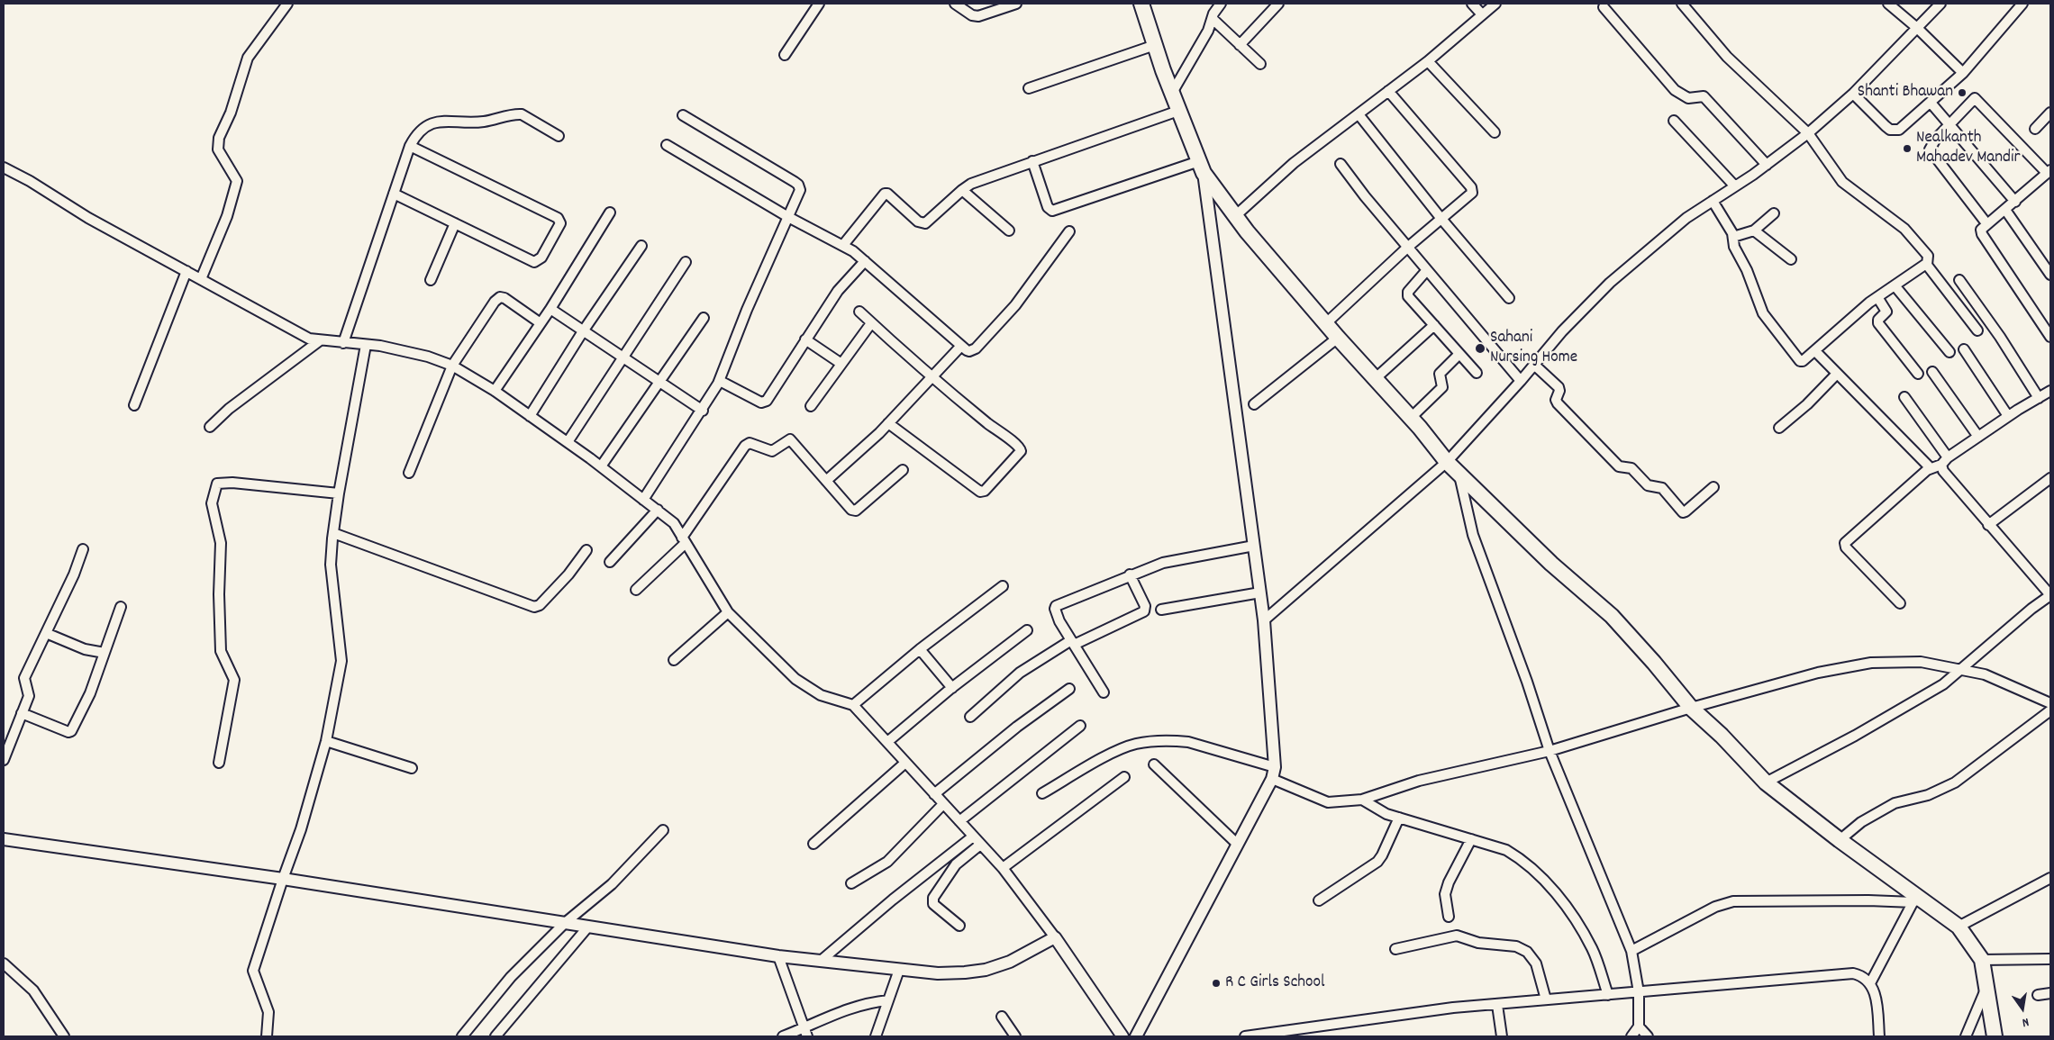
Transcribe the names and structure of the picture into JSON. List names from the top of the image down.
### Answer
{
  "places": [
    "Shanti Bhawan",
    "Nealkanth Mahadev Mandir",
    "Sahani Nursing Home",
    "R C Girls School"
  ],
  "north": "bottom"
}
